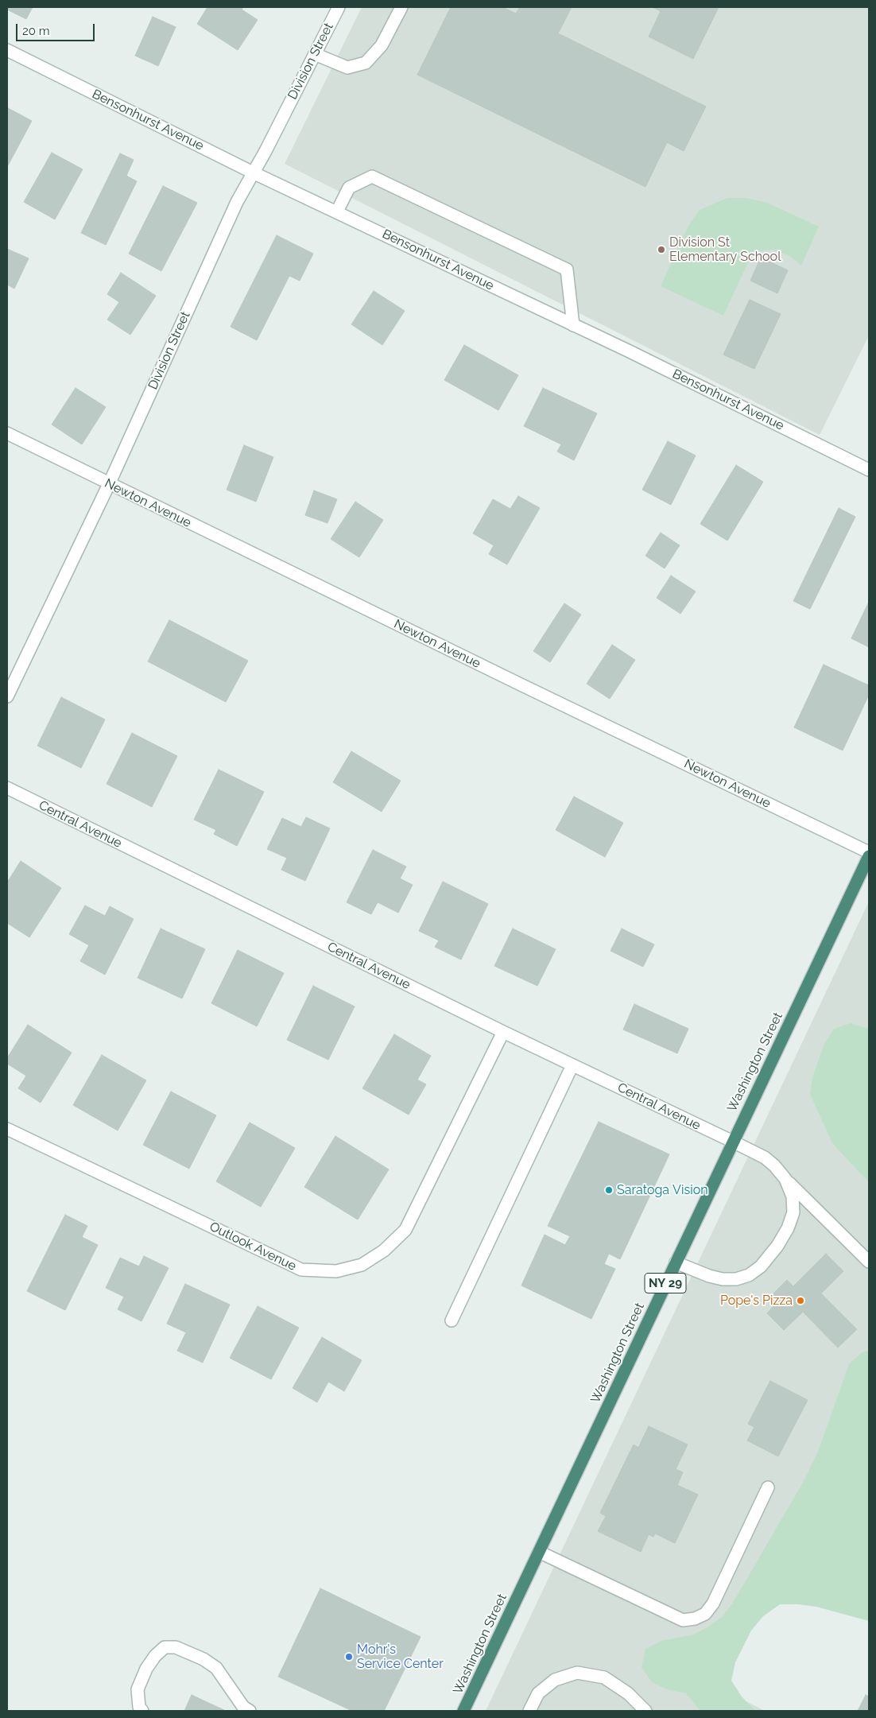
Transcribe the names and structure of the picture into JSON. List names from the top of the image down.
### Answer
{
  "streets": {
    "highway": ["Washington Street", "NY 29"],
    "street": [
      "Division Street",
      "Bensonhurst Avenue",
      "Newton Avenue",
      "Central Avenue",
      "Outlook Avenue"
    ]
  },
  "crossings": [
    ["Division Street", "Bensonhurst Avenue"],
    ["Division Street", "Newton Avenue"],
    ["Central Avenue", "Washington Street"],
    ["Central Avenue", "Outlook Avenue"]
  ],
  "places": [
    "Division St Elementary School",
    "Saratoga Vision",
    "Pope's Pizza",
    "Mohr's Service Center"
  ],
  "scale_bar": "20 m"
}
